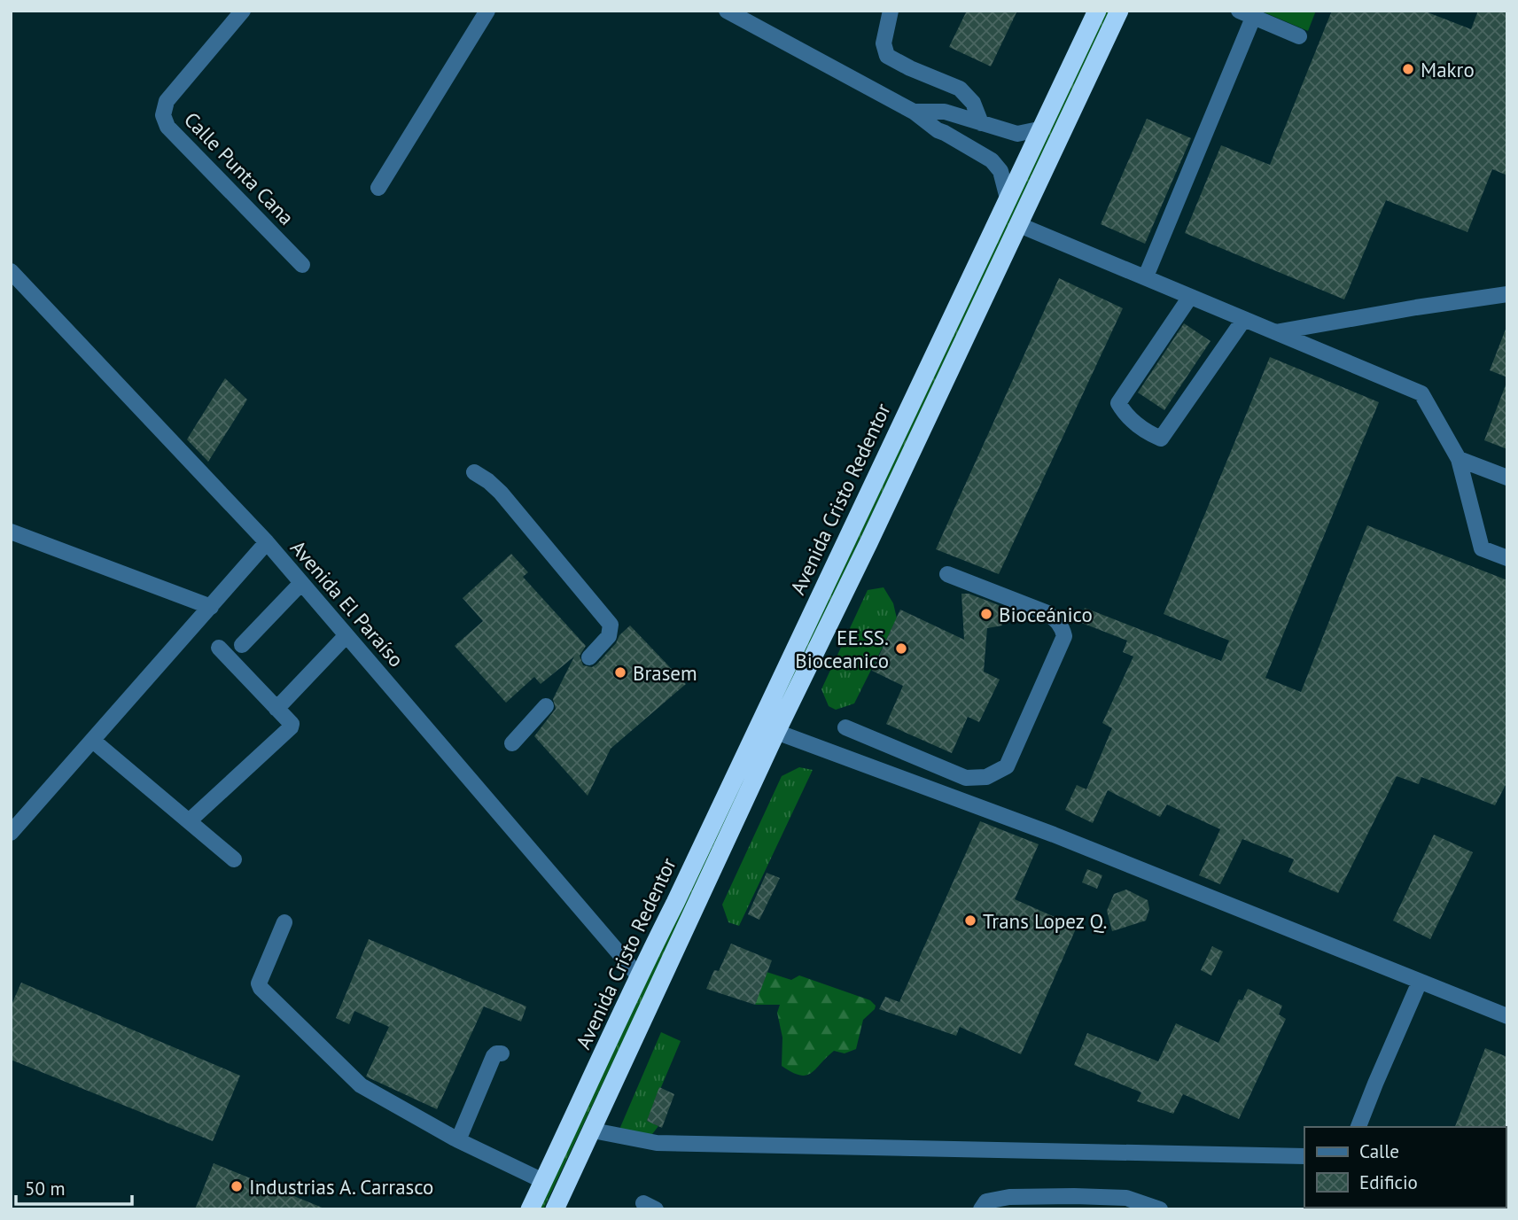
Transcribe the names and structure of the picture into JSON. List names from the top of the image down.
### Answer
{
  "streets": {
    "highway": ["Avenida Cristo Redentor"],
    "street": ["Calle Punta Cana", "Avenida El Paraíso"]
  },
  "crossings": [
    ["Avenida Cristo Redentor", "Avenida El Paraíso"]
  ],
  "places": [
    "Makro",
    "Bioceánico",
    "EE.SS. Bioceanico",
    "Brasem",
    "Trans Lopez Q.",
    "Industrias A. Carrasco"
  ],
  "legend": ["Calle", "Edificio"],
  "scale_bar": "50 m"
}
